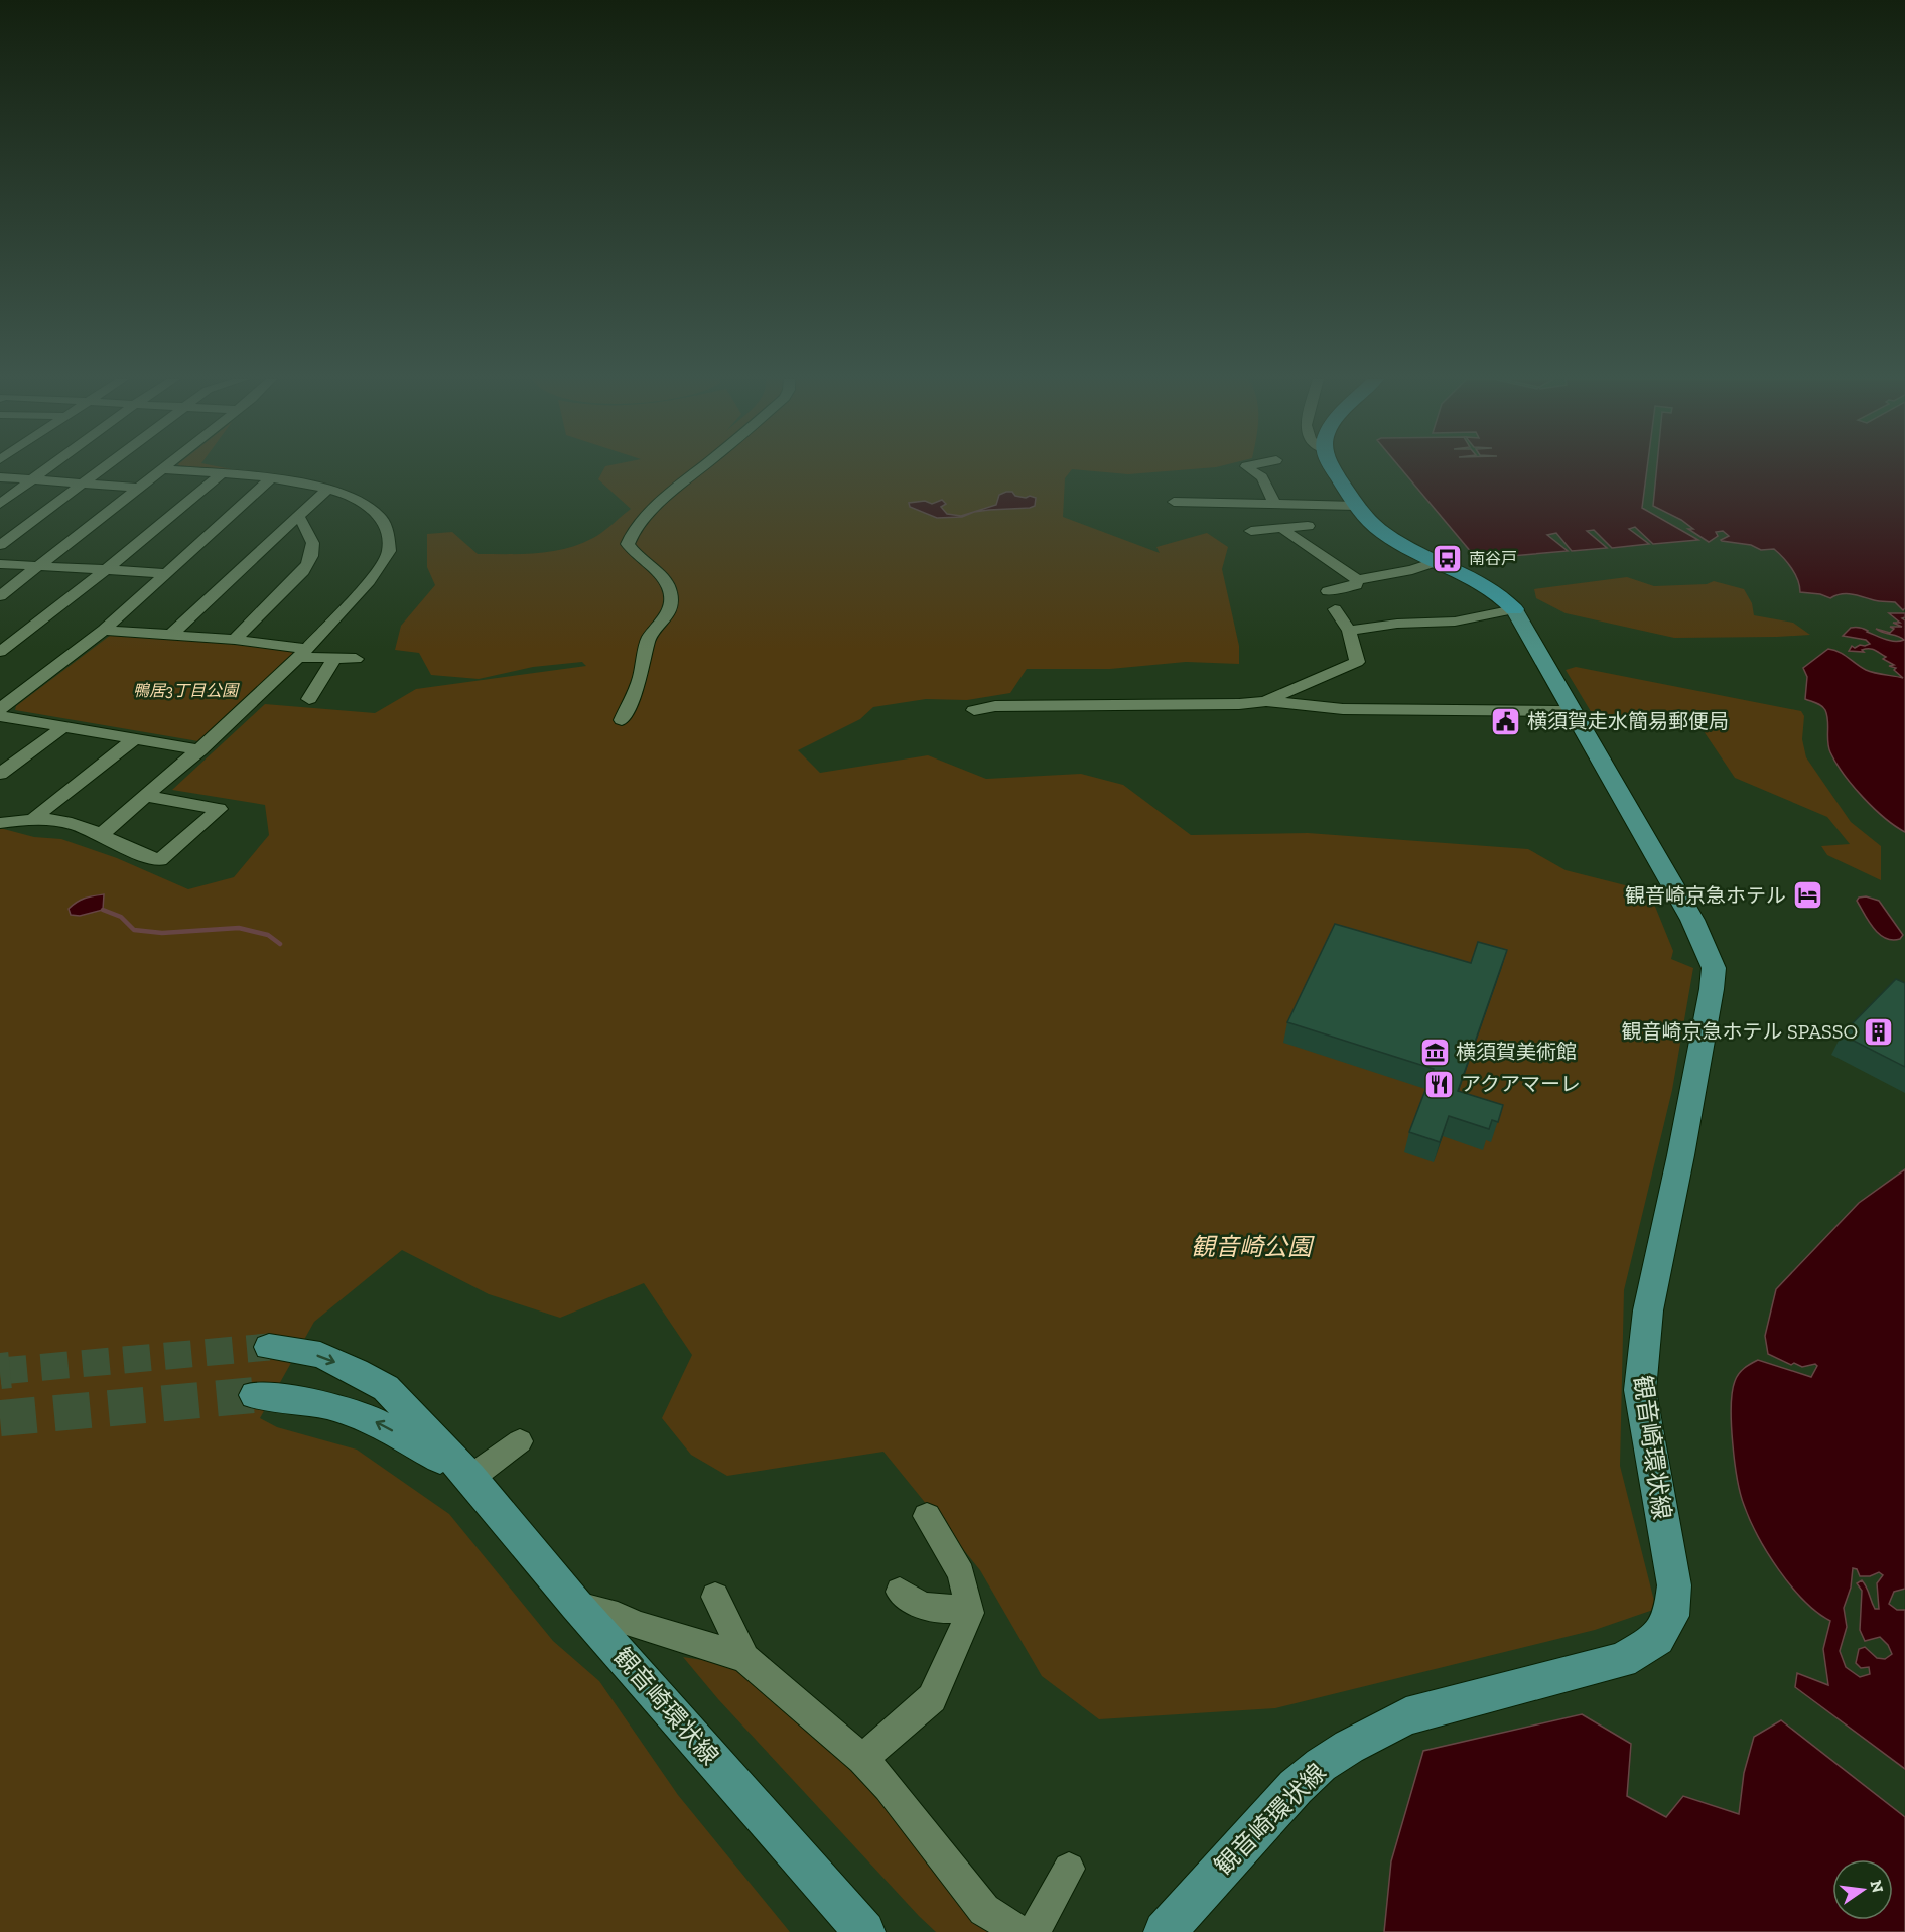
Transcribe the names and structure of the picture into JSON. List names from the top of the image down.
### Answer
{
  "streets": {
    "main road": ["観音崎環状線"]
  },
  "parks": ["鴨居3丁目公園", "観音崎公園"],
  "places": {
    "bus stop": ["南谷戸"],
    "public building": ["横須賀走水簡易郵便局"],
    "hotel": ["観音崎京急ホテル"],
    "building": ["観音崎京急ホテル SPASSO"],
    "museum": ["横須賀美術館"],
    "restaurant": ["アクアマーレ"]
  },
  "north": "right"
}
